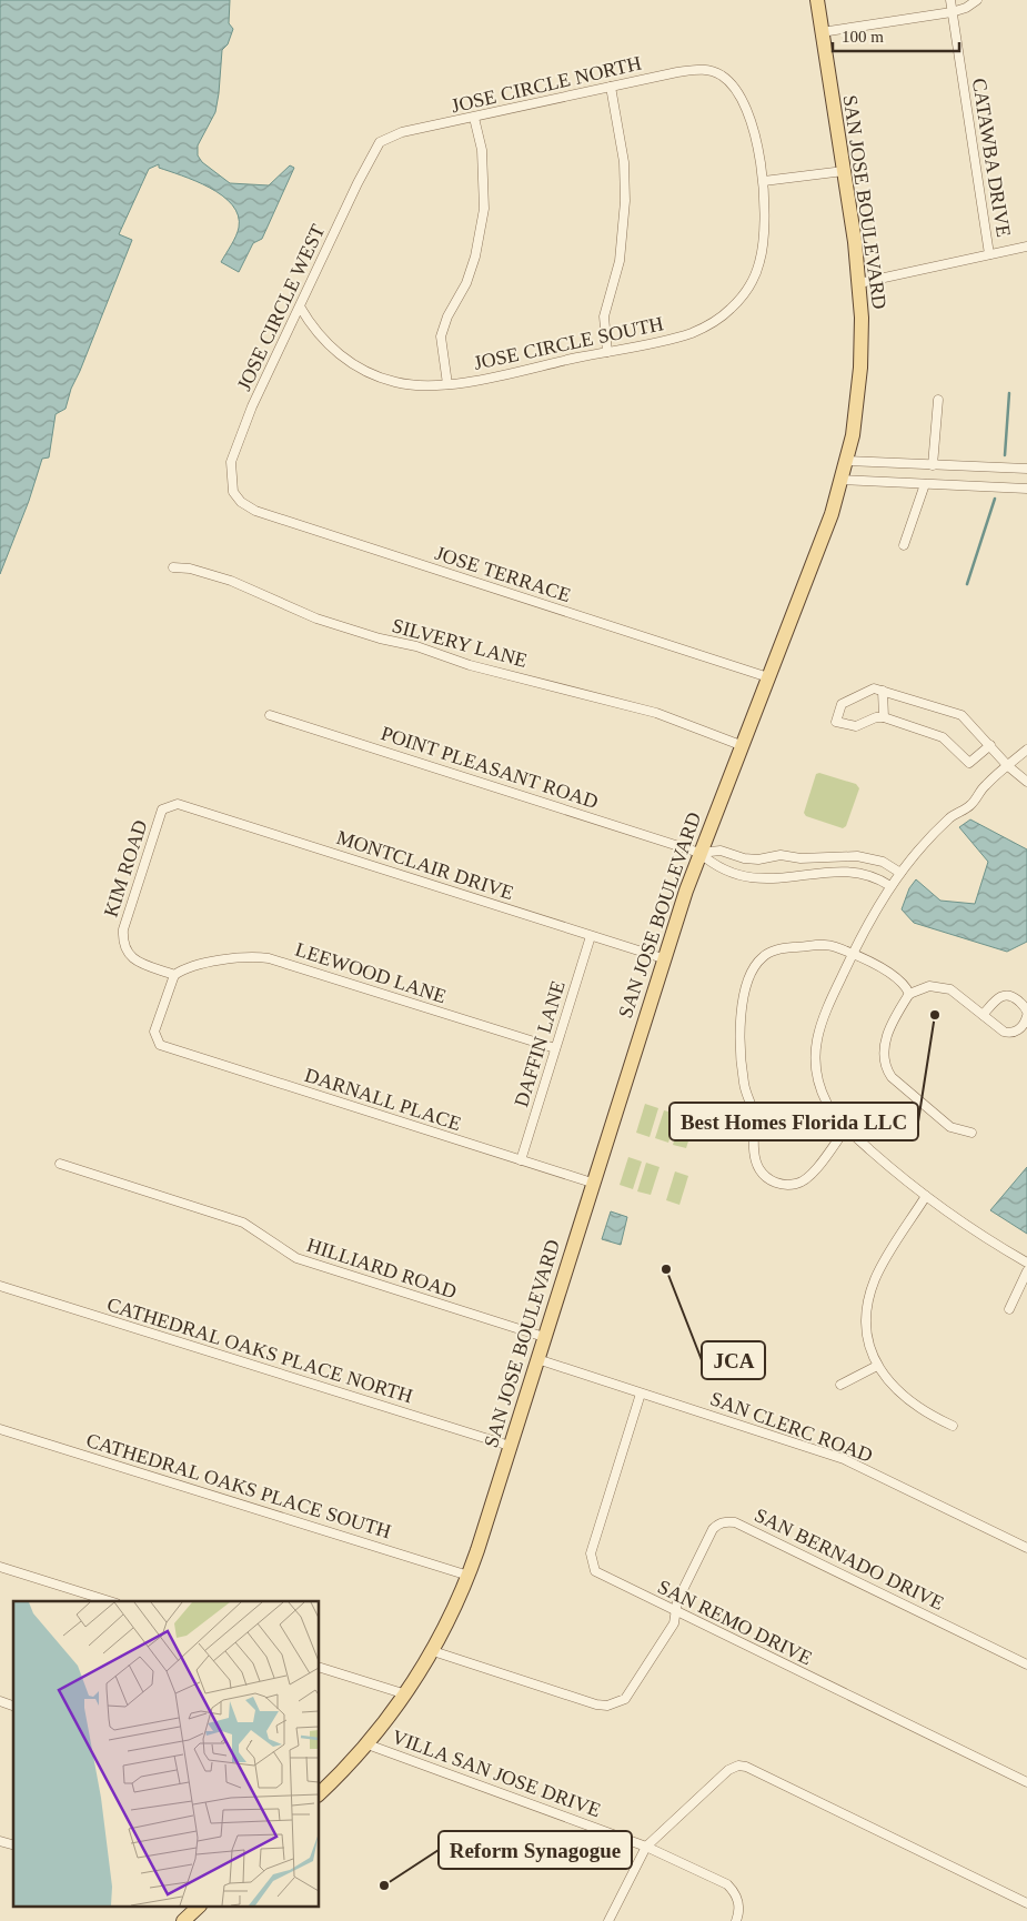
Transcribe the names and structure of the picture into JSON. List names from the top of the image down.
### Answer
{
  "streets": {
    "main road": ["SAN JOSE BOULEVARD"],
    "street": [
      "JOSE CIRCLE NORTH",
      "CATAWBA DRIVE",
      "JOSE CIRCLE WEST",
      "JOSE CIRCLE SOUTH",
      "JOSE TERRACE",
      "SILVERY LANE",
      "POINT PLEASANT ROAD",
      "MONTCLAIR DRIVE",
      "KIM ROAD",
      "LEEWOOD LANE",
      "DAFFIN LANE",
      "DARNALL PLACE",
      "HILLIARD ROAD",
      "CATHEDRAL OAKS PLACE NORTH",
      "SAN CLERC ROAD",
      "CATHEDRAL OAKS PLACE SOUTH",
      "SAN BERNADO DRIVE",
      "SAN REMO DRIVE",
      "VILLA SAN JOSE DRIVE"
    ]
  },
  "crossings": [
    ["JOSE CIRCLE NORTH", "JOSE CIRCLE WEST"],
    ["JOSE CIRCLE NORTH", "JOSE CIRCLE SOUTH"],
    ["SAN JOSE BOULEVARD", "JOSE TERRACE"],
    ["SAN JOSE BOULEVARD", "SILVERY LANE"],
    ["SAN JOSE BOULEVARD", "POINT PLEASANT ROAD"],
    ["SAN JOSE BOULEVARD", "MONTCLAIR DRIVE"],
    ["SAN JOSE BOULEVARD", "DARNALL PLACE"],
    ["SAN JOSE BOULEVARD", "HILLIARD ROAD"],
    ["SAN JOSE BOULEVARD", "CATHEDRAL OAKS PLACE NORTH"],
    ["SAN JOSE BOULEVARD", "SAN CLERC ROAD"],
    ["SAN JOSE BOULEVARD", "CATHEDRAL OAKS PLACE SOUTH"],
    ["SAN JOSE BOULEVARD", "SAN BERNADO DRIVE"],
    ["SAN JOSE BOULEVARD", "VILLA SAN JOSE DRIVE"],
    ["JOSE CIRCLE WEST", "JOSE CIRCLE SOUTH"],
    ["JOSE CIRCLE WEST", "JOSE TERRACE"],
    ["MONTCLAIR DRIVE", "KIM ROAD"],
    ["MONTCLAIR DRIVE", "DAFFIN LANE"],
    ["KIM ROAD", "LEEWOOD LANE"],
    ["KIM ROAD", "DARNALL PLACE"],
    ["LEEWOOD LANE", "DAFFIN LANE"],
    ["LEEWOOD LANE", "DARNALL PLACE"],
    ["DAFFIN LANE", "DARNALL PLACE"],
    ["SAN CLERC ROAD", "SAN REMO DRIVE"],
    ["SAN BERNADO DRIVE", "SAN REMO DRIVE"]
  ],
  "places": ["Best Homes Florida LLC", "JCA", "Reform Synagogue"],
  "scale_bar": "100 m"
}
